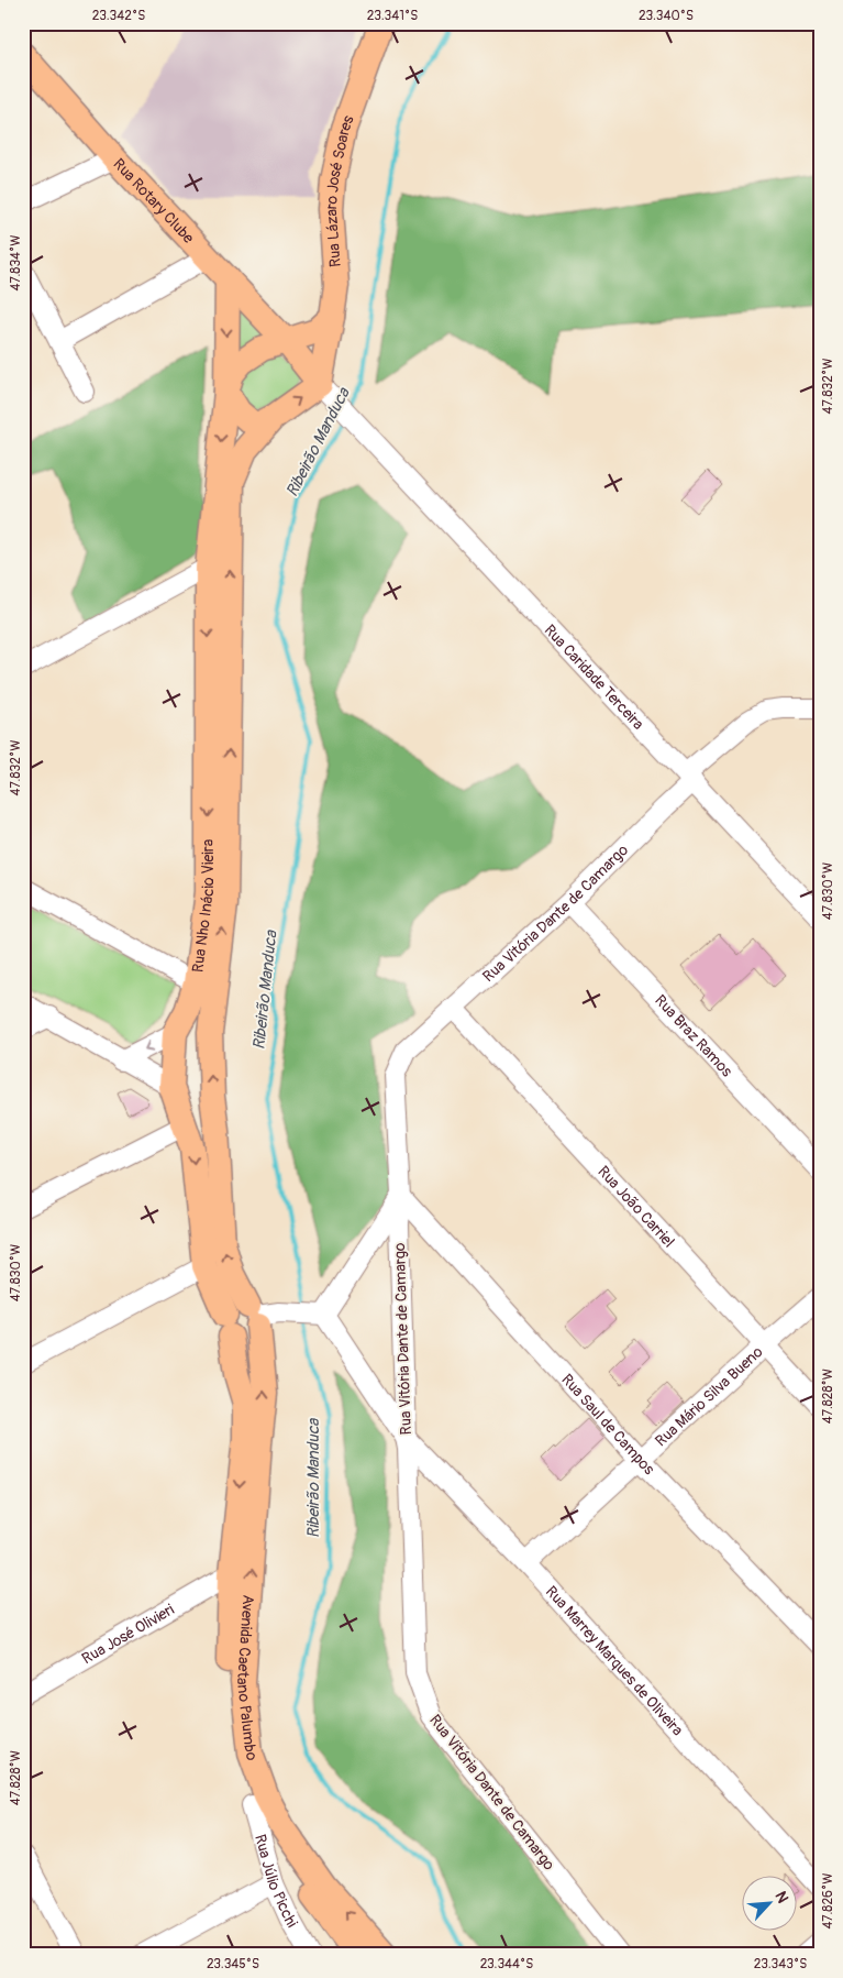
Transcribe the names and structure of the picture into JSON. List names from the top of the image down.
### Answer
{
  "streets": {
    "main road": [
      "Rua Lázaro José Soares",
      "Rua Rotary Clube",
      "Rua Nho Inácio Vieira",
      "Avenida Caetano Palumbo"
    ],
    "street": [
      "Rua Caridade Terceira",
      "Rua Vitória Dante de Camargo",
      "Rua Braz Ramos",
      "Rua João Carriel",
      "Rua Mário Silva Bueno",
      "Rua Saul de Campos",
      "Rua José Olivieri",
      "Rua Marrey Marques de Oliveira",
      "Rua Júlio Picchi"
    ]
  },
  "crossings": [
    ["Rua Lázaro José Soares", "Rua Rotary Clube"],
    ["Rua Lázaro José Soares", "Rua Caridade Terceira"],
    ["Rua Rotary Clube", "Rua Caridade Terceira"],
    ["Rua Caridade Terceira", "Rua Vitória Dante de Camargo"],
    ["Rua Nho Inácio Vieira", "Avenida Caetano Palumbo"],
    ["Rua Vitória Dante de Camargo", "Rua Braz Ramos"],
    ["Rua Vitória Dante de Camargo", "Rua João Carriel"],
    ["Rua Vitória Dante de Camargo", "Rua Saul de Campos"],
    ["Rua Vitória Dante de Camargo", "Rua Marrey Marques de Oliveira"],
    ["Rua João Carriel", "Rua Mário Silva Bueno"],
    ["Rua Mário Silva Bueno", "Rua Saul de Campos"],
    ["Rua Mário Silva Bueno", "Rua Marrey Marques de Oliveira"],
    ["Rua José Olivieri", "Avenida Caetano Palumbo"],
    ["Avenida Caetano Palumbo", "Rua Júlio Picchi"]
  ],
  "water": ["Ribeirão Manduca"],
  "north": "top right",
  "coordinates": [
    "23.342°S",
    "23.341°S",
    "23.340°S",
    "47.834°W",
    "47.832°W",
    "47.830°W",
    "47.828°W",
    "47.826°W",
    "23.345°S",
    "23.344°S",
    "23.343°S"
  ]
}
